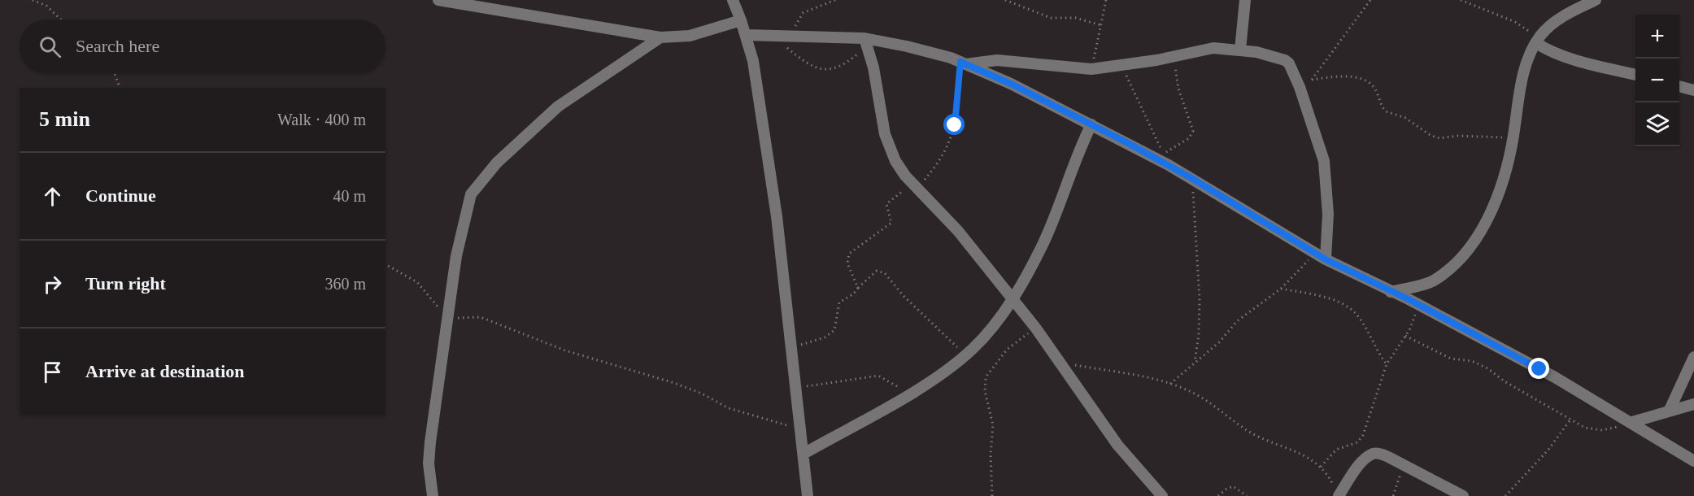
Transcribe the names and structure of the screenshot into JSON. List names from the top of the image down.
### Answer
{
  "page": {
    "map_buttons": ["+", "−"],
    "search": "Search here",
    "heading": ["5 min", "Walk · 400 m"],
    "list": [
      ["Continue", "40 m"],
      ["Turn right", "360 m"],
      "Arrive at destination"
    ]
  }
}
